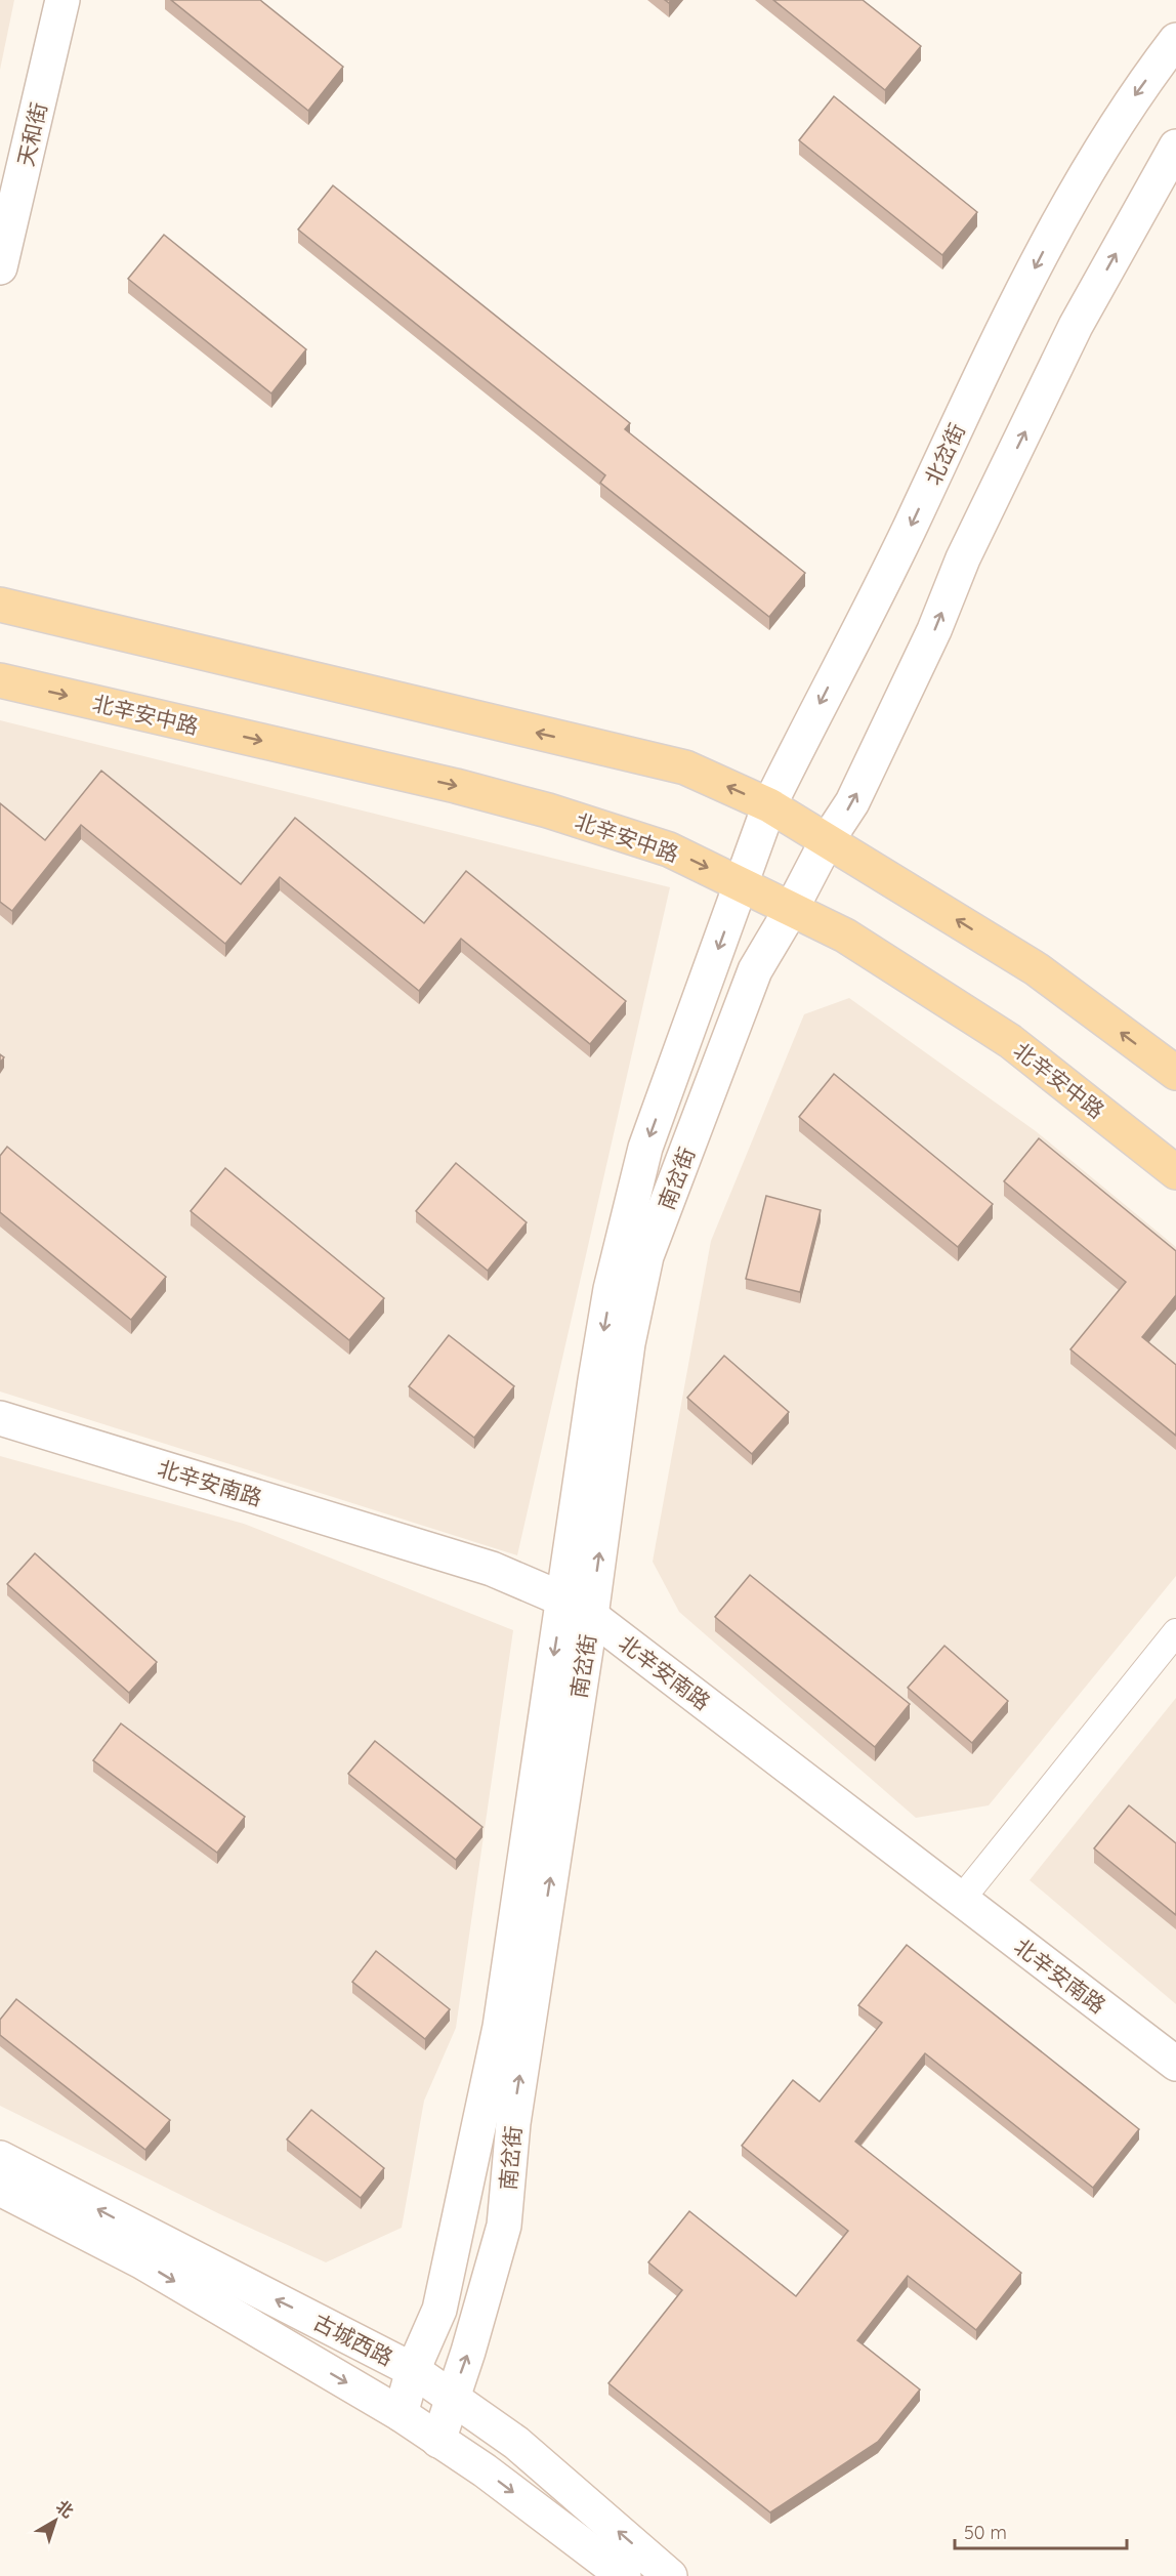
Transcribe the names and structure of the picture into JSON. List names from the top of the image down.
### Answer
{
  "streets": {
    "main road": [
      "天和街",
      "北岔街",
      "北辛安中路",
      "南岔街",
      "北辛安南路",
      "古城西路"
    ]
  },
  "crossings": [
    ["北岔街", "北辛安中路"],
    ["北岔街", "南岔街"],
    ["北辛安中路", "南岔街"],
    ["南岔街", "北辛安南路"],
    ["南岔街", "古城西路"]
  ],
  "scale_bar": "50 m",
  "north": "top right"
}
